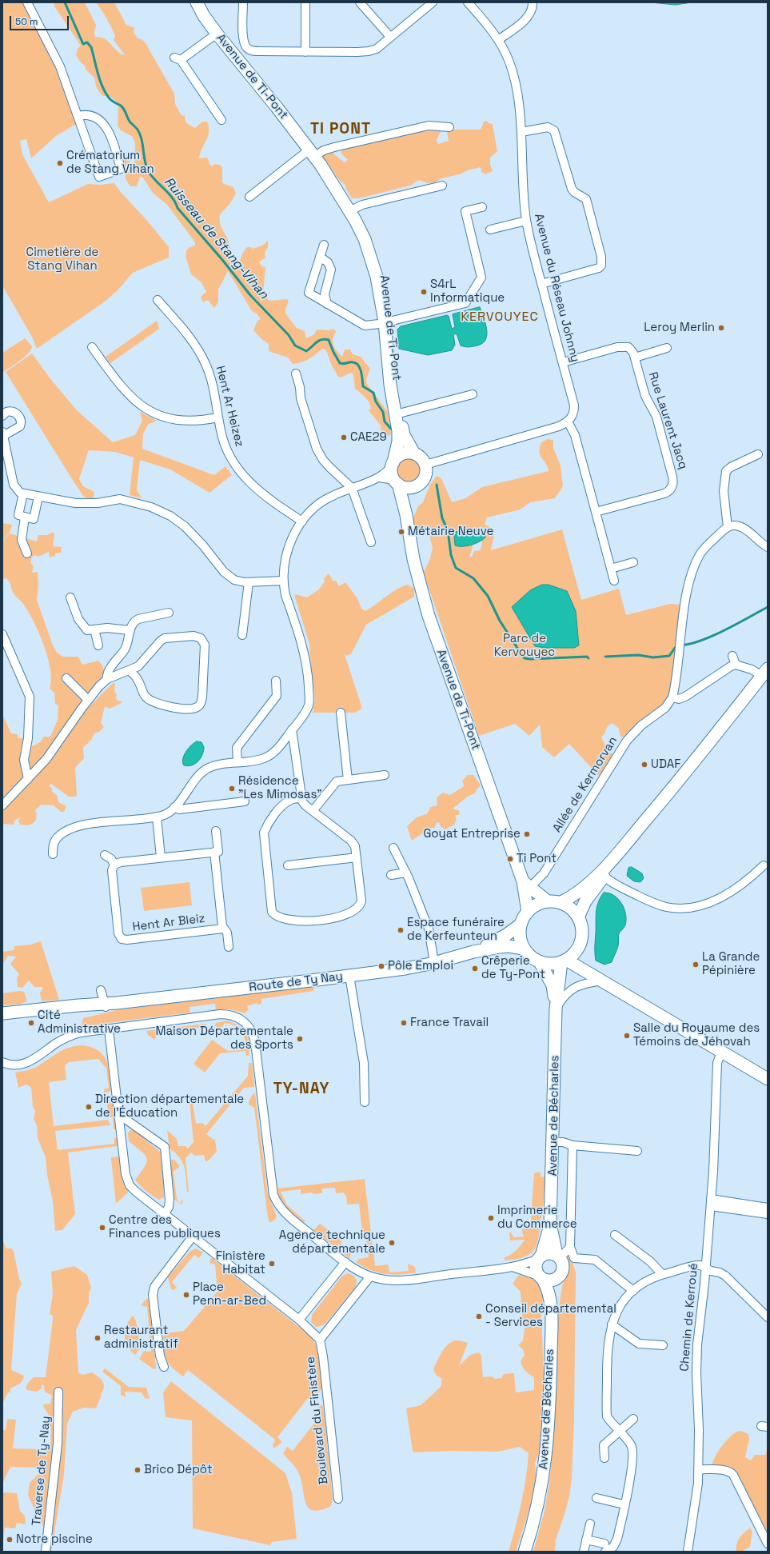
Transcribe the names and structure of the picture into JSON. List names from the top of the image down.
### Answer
{
  "streets": {
    "main road": ["Avenue de Ti-Pont", "Route de Ty Nay", "Avenue de Bécharles"],
    "street": [
      "Avenue du Réseau Johnny",
      "Hent Ar Heizez",
      "Rue Laurent Jacq",
      "Allée de Kermorvan",
      "Hent Ar Bleiz",
      "Chemin de Kerroué",
      "Boulevard du Finistère",
      "Traverse de Ty-Nay"
    ]
  },
  "crossings": [
    ["Avenue de Ti-Pont", "Allée de Kermorvan"],
    ["Avenue de Ti-Pont", "Route de Ty Nay"],
    ["Avenue de Ti-Pont", "Avenue de Bécharles"],
    ["Avenue du Réseau Johnny", "Rue Laurent Jacq"],
    ["Route de Ty Nay", "Avenue de Bécharles"]
  ],
  "districts": ["TI PONT", "KERVOUYEC", "TY-NAY"],
  "water": ["Ruisseau de Stang-Vihan"],
  "parks": ["Cimetière de Stang Vihan", "Parc de Kervouyec"],
  "places": [
    "Crématorium de Stang Vihan",
    "S4rL Informatique",
    "Leroy Merlin",
    "CAE29",
    "Métairie Neuve",
    "UDAF",
    "Résidence \"Les Mimosas\"",
    "Goyat Entreprise",
    "Ti Pont",
    "Espace funéraire de Kerfeunteun",
    "La Grande Pépinière",
    "Pôle Emploi",
    "Crêperie de Ty-Pont",
    "Cité Administrative",
    "France Travail",
    "Salle du Royaume des Témoins de Jéhovah",
    "Maison Départementale des Sports",
    "Direction départementale de l'Éducation",
    "Imprimerie du Commerce",
    "Centre des Finances publiques",
    "Agence technique départementale",
    "Finistère Habitat",
    "Place Penn-ar-Bed",
    "Conseil départemental - Services",
    "Restaurant administratif",
    "Brico Dépôt",
    "Notre piscine"
  ],
  "scale_bar": "50 m"
}
